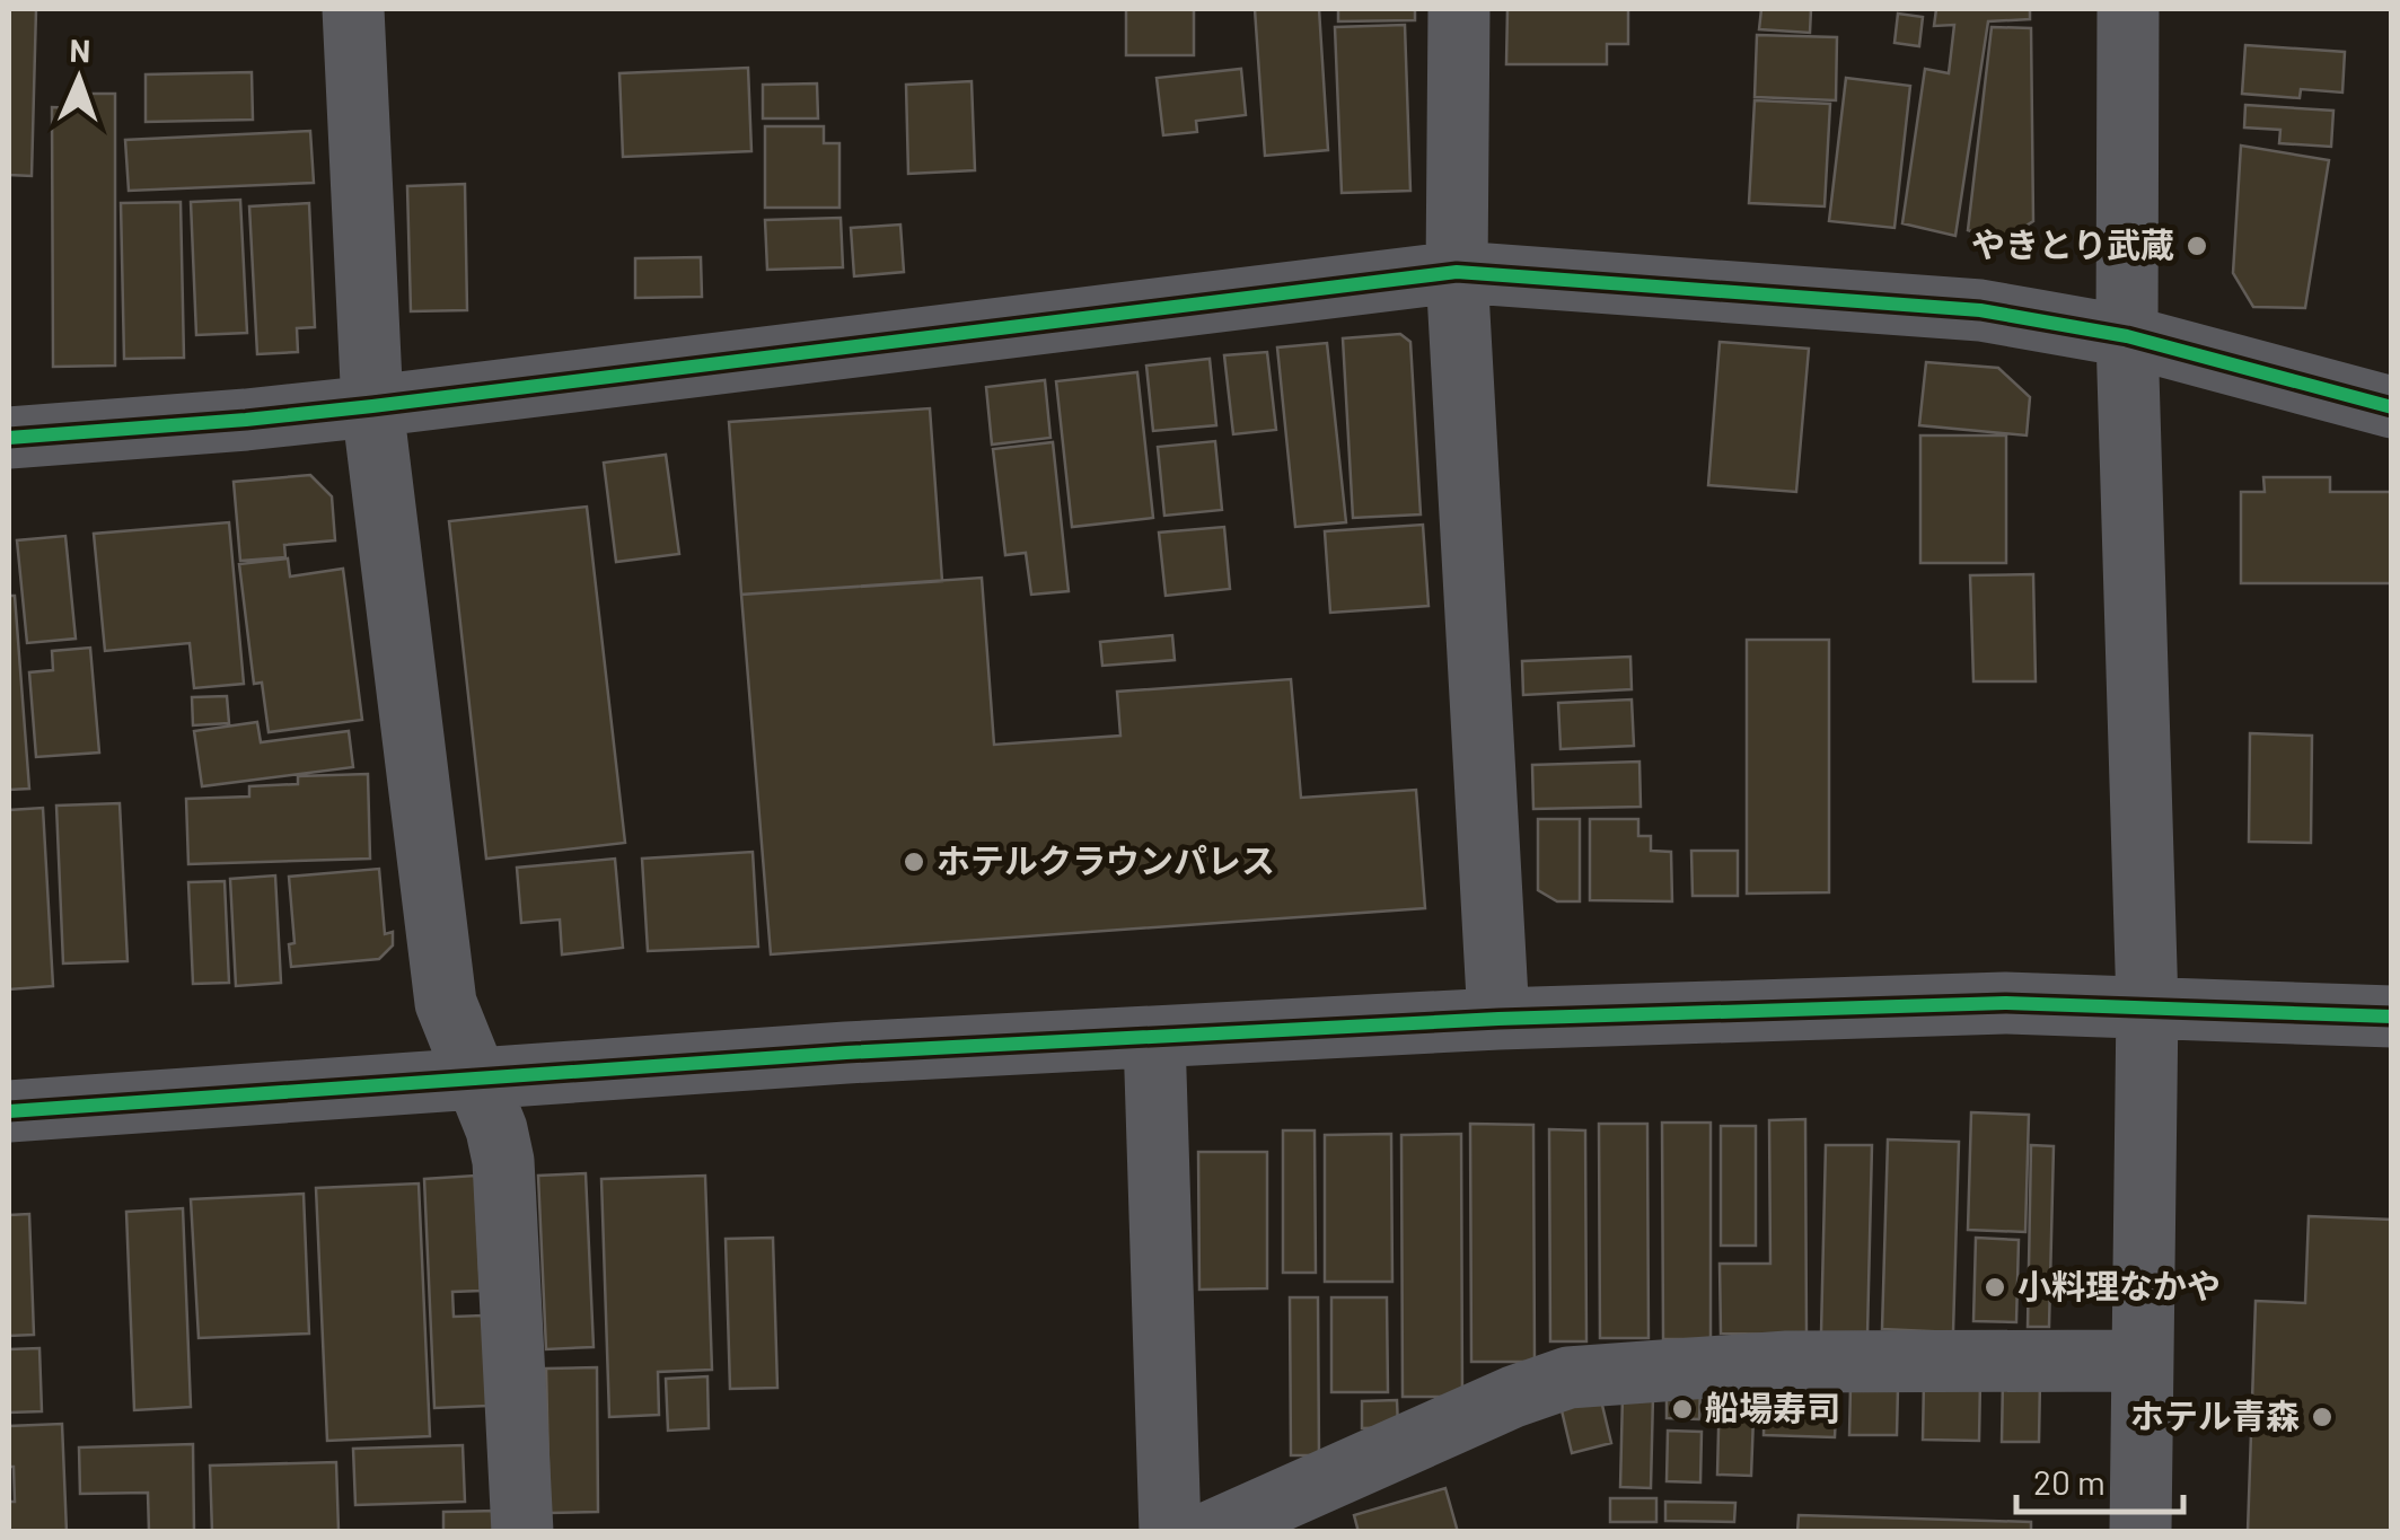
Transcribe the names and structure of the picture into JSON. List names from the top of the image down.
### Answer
{
  "places": [
    "やきとり武蔵",
    "ホテルクラウンパレス",
    "小料理なかや",
    "船場寿司",
    "ホテル青森"
  ],
  "scale_bar": "20 m",
  "north": "top"
}
